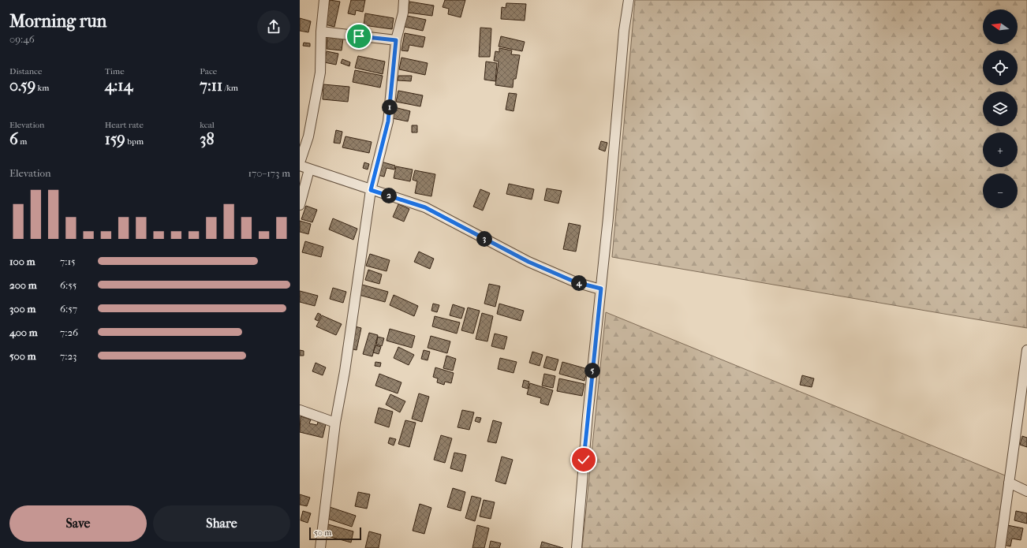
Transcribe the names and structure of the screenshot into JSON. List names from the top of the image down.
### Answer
{
  "scale_bar": "50 m",
  "north": "left",
  "page": {
    "heading": ["Morning run", "09:46"],
    "map_buttons": ["+", "−"],
    "stats": [
      ["Distance", "0.59 km"],
      ["Time", "4:14"],
      ["Pace", "7:11 /km"],
      ["Elevation", "6 m"],
      ["Heart rate", "159 bpm"],
      ["kcal", "38"]
    ],
    "pins": [
      "1",
      "2",
      "3",
      "4",
      "5"
    ],
    "chart": ["Elevation", "170–173 m"],
    "list": [
      {
        "name": "100 m",
        "note": "7:15"
      },
      {
        "name": "200 m",
        "note": "6:55"
      },
      {
        "name": "300 m",
        "note": "6:57"
      },
      {
        "name": "400 m",
        "note": "7:26"
      },
      {
        "name": "500 m",
        "note": "7:23"
      }
    ],
    "buttons": ["Save", "Share"],
    "scale": "50 m"
  }
}
